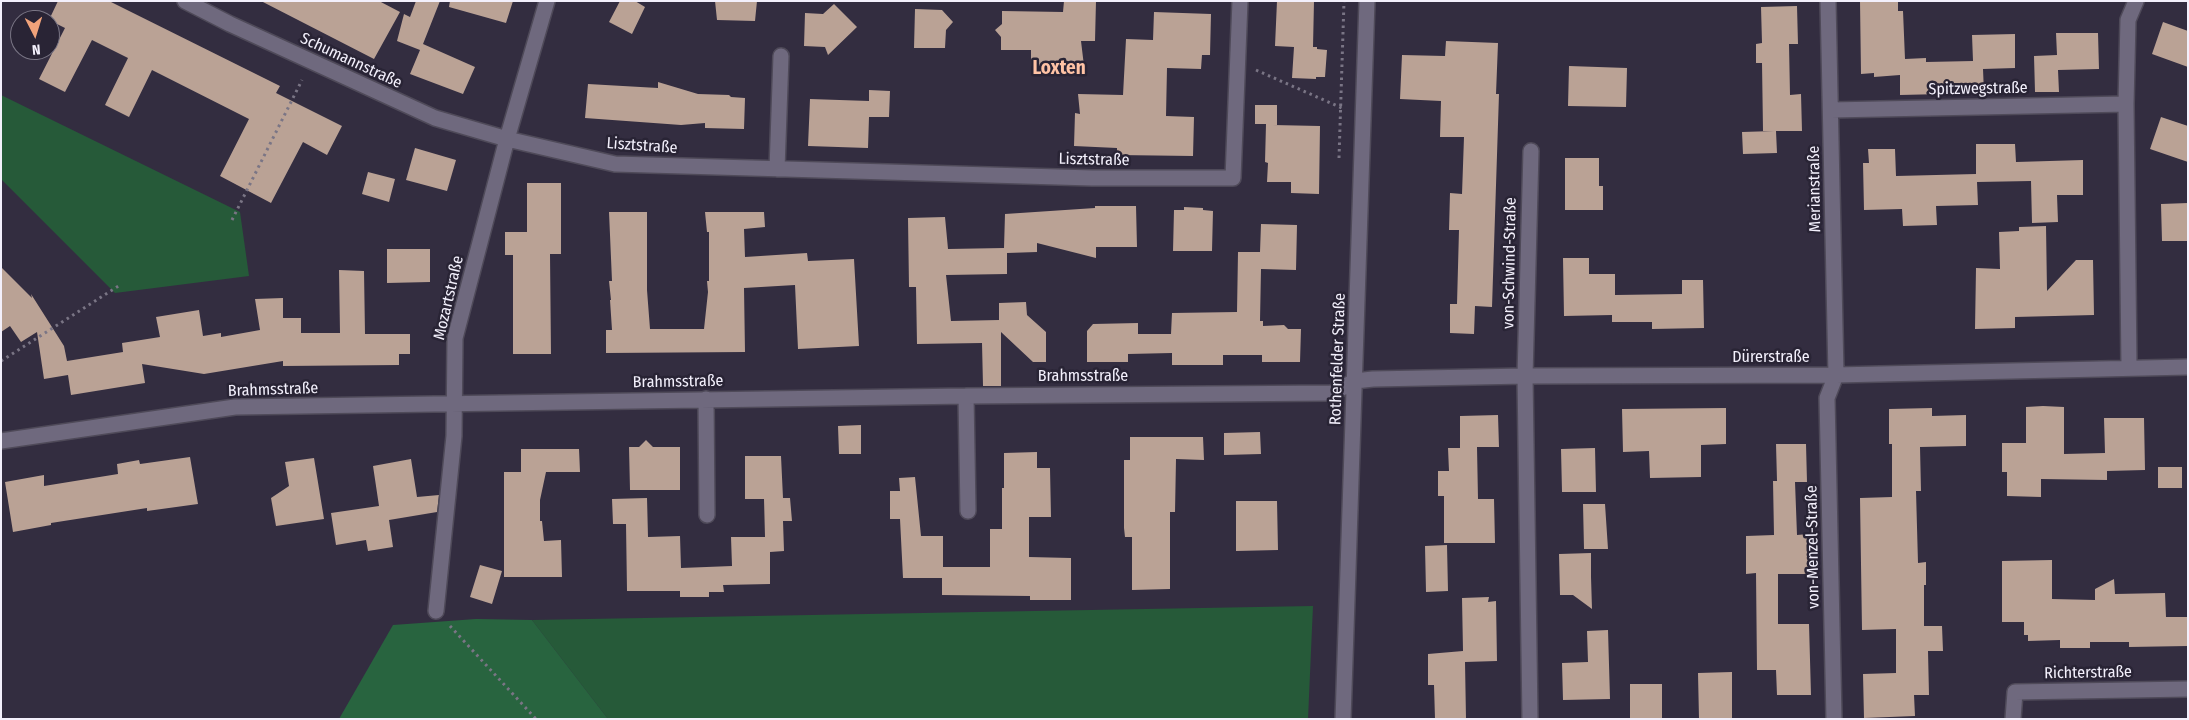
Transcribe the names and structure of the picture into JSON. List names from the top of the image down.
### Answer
{
  "streets": {
    "street": [
      "Schumannstraße",
      "Spitzwegstraße",
      "Lisztstraße",
      "Merianstraße",
      "von-Schwind-Straße",
      "Mozartstraße",
      "Dürerstraße",
      "Rothenfelder Straße",
      "Brahmsstraße",
      "von-Menzel-Straße",
      "Richterstraße"
    ]
  },
  "crossings": [
    ["Schumannstraße", "Lisztstraße"],
    ["Schumannstraße", "Mozartstraße"],
    ["Spitzwegstraße", "Merianstraße"],
    ["Lisztstraße", "Mozartstraße"],
    ["Merianstraße", "Dürerstraße"],
    ["Merianstraße", "von-Menzel-Straße"],
    ["von-Schwind-Straße", "Dürerstraße"],
    ["Mozartstraße", "Brahmsstraße"],
    ["Dürerstraße", "Rothenfelder Straße"],
    ["Dürerstraße", "Brahmsstraße"],
    ["Dürerstraße", "von-Menzel-Straße"],
    ["Rothenfelder Straße", "Brahmsstraße"]
  ],
  "districts": ["Loxten"],
  "north": "bottom"
}
